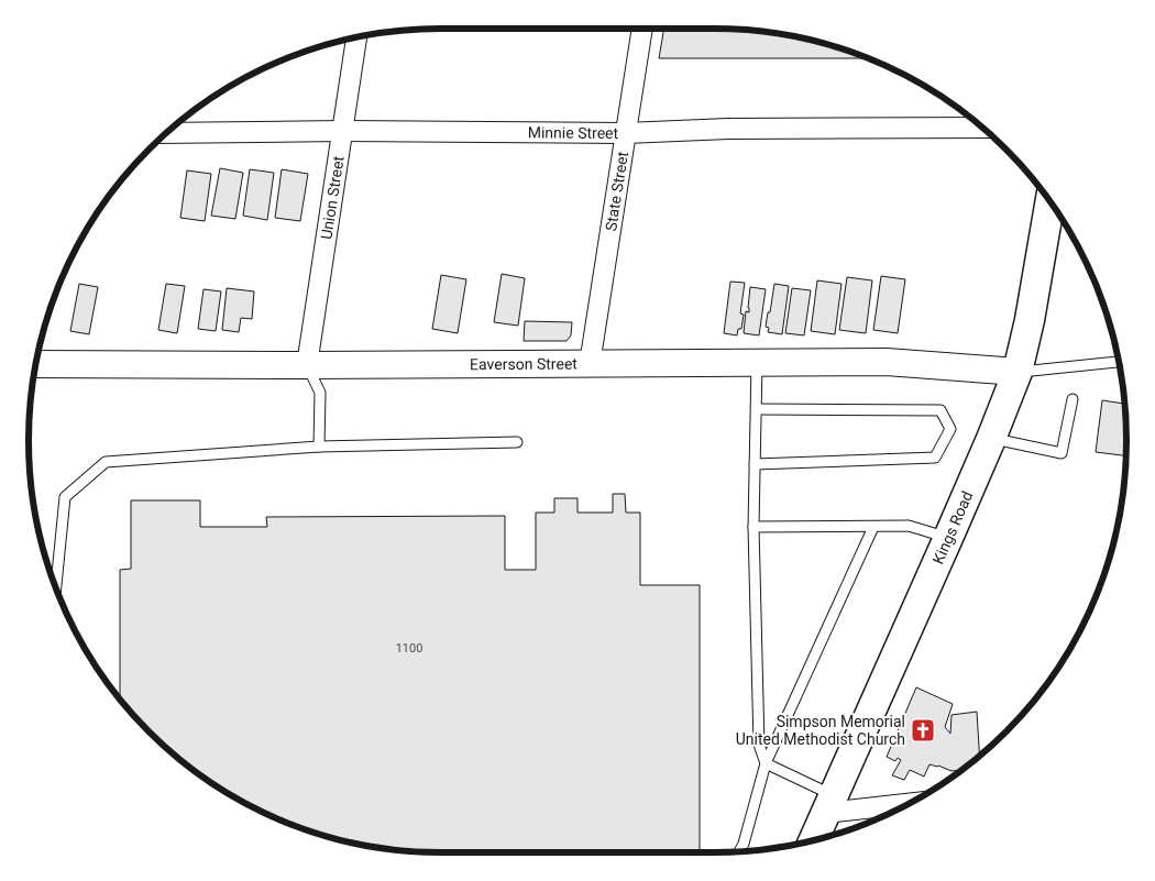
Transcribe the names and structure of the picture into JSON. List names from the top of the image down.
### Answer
{
  "streets": {
    "main road": ["Kings Road"],
    "street": [
      "Minnie Street",
      "State Street",
      "Union Street",
      "Eaverson Street"
    ]
  },
  "crossings": [
    ["Minnie Street", "State Street"],
    ["Minnie Street", "Union Street"],
    ["State Street", "Eaverson Street"],
    ["Union Street", "Eaverson Street"],
    ["Eaverson Street", "Kings Road"]
  ],
  "places": {
    "church": ["Simpson Memorial United Methodist Church"]
  },
  "house_numbers": ["1100"]
}
